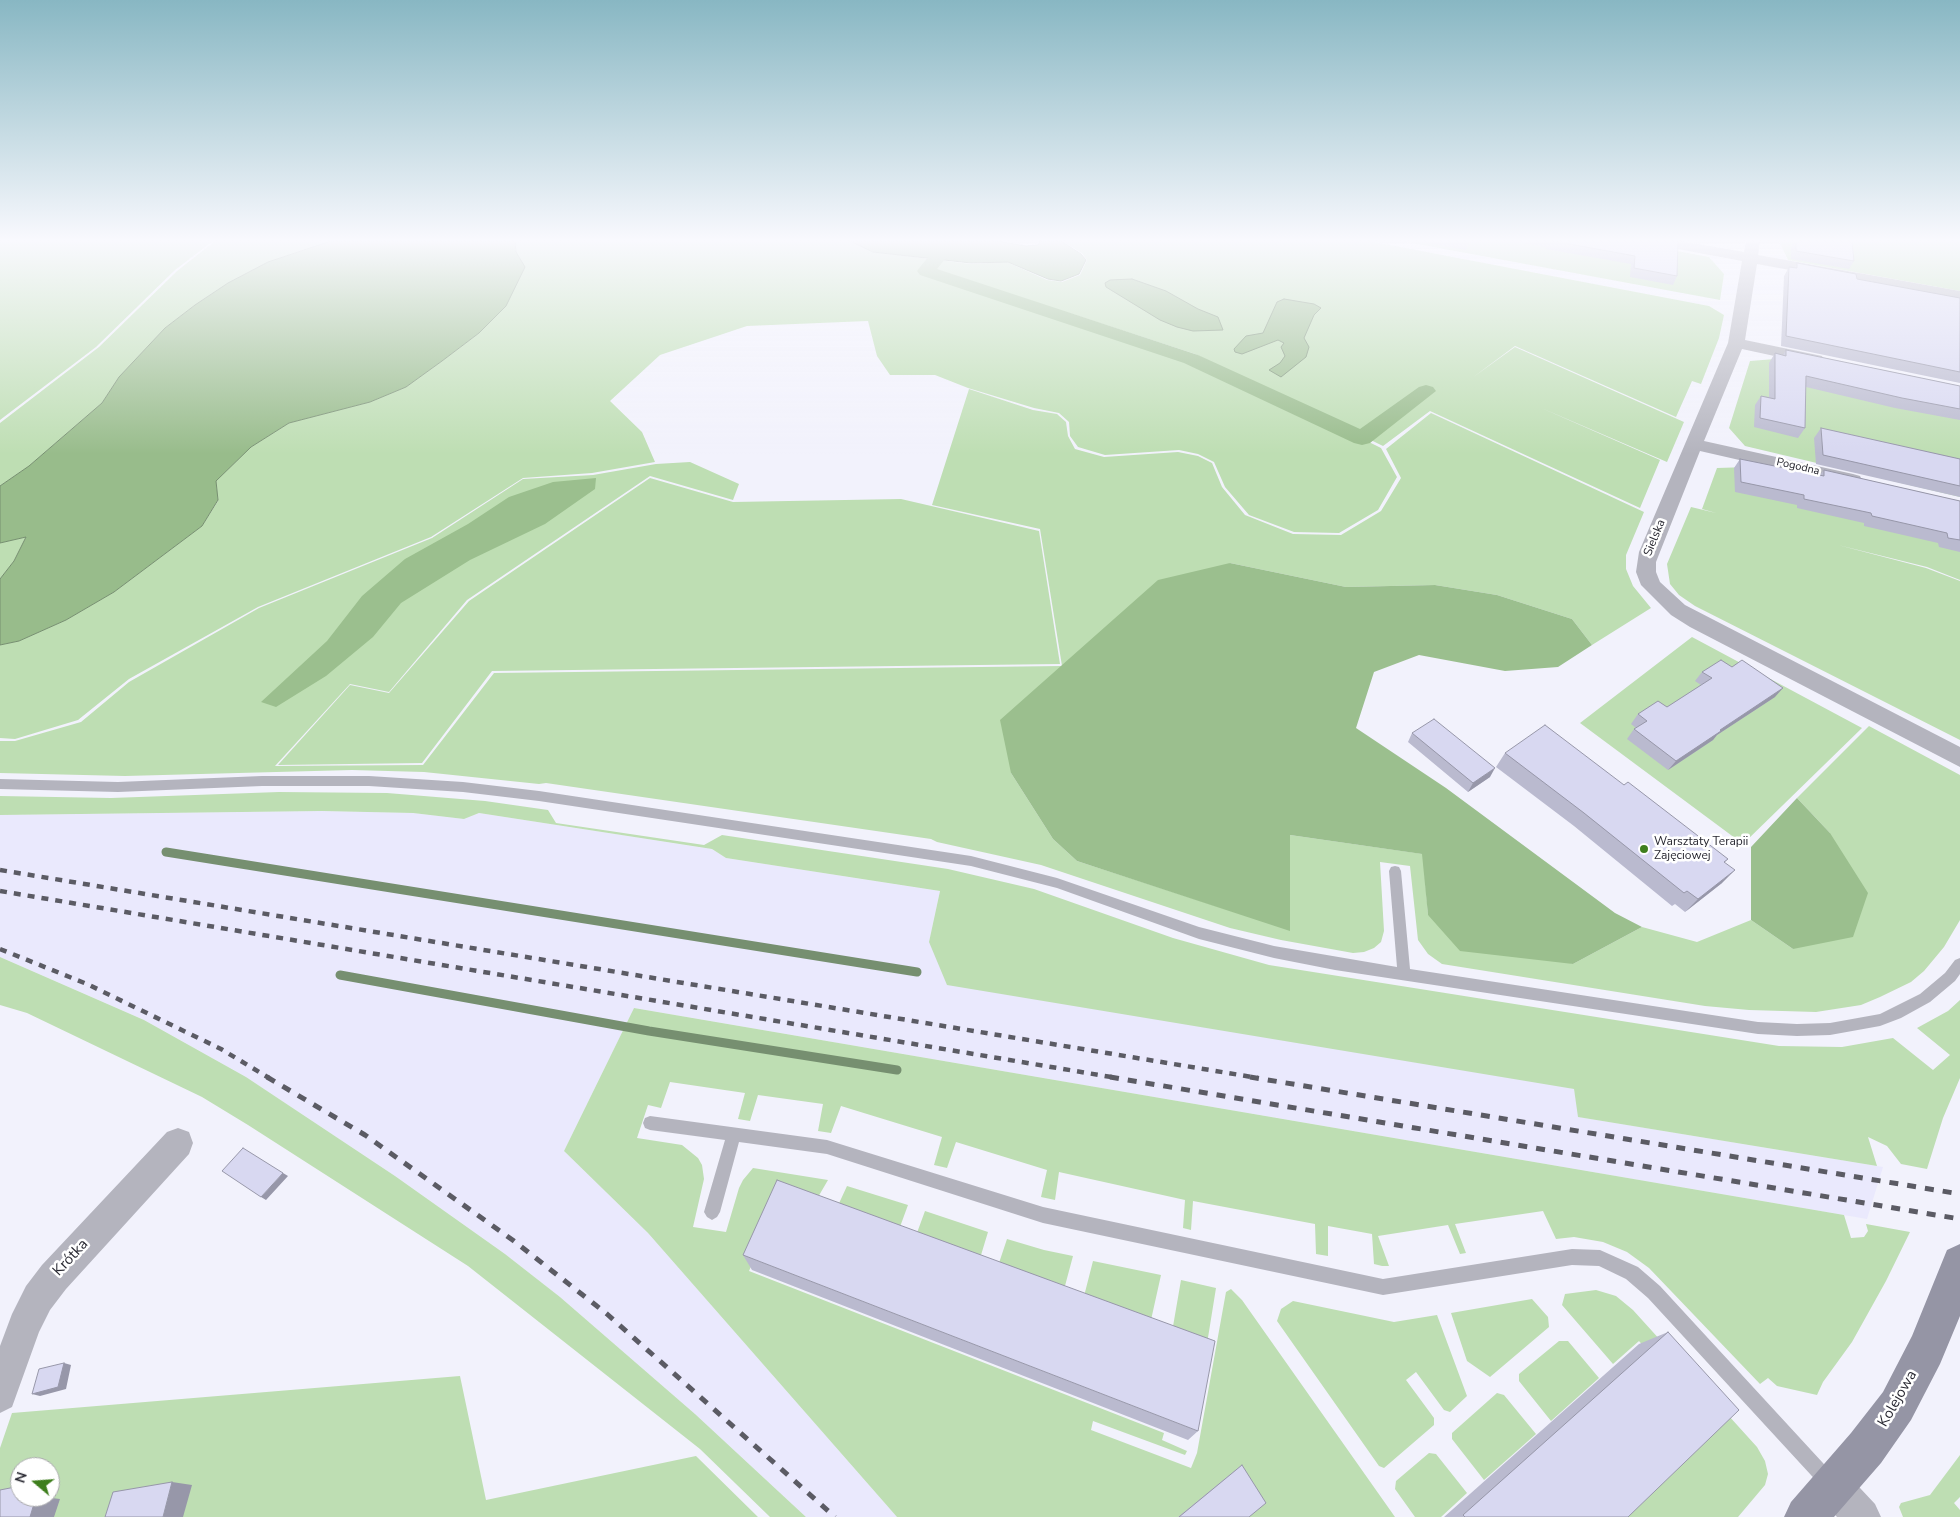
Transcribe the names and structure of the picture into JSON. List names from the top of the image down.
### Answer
{
  "streets": {
    "street": [
      "Pogodna",
      "Sielska",
      "Krótka",
      "Kolejowa"
    ]
  },
  "crossings": [
    ["Pogodna", "Sielska"]
  ],
  "places": ["Warsztaty Terapii Zajęciowej"],
  "north": "left"
}
